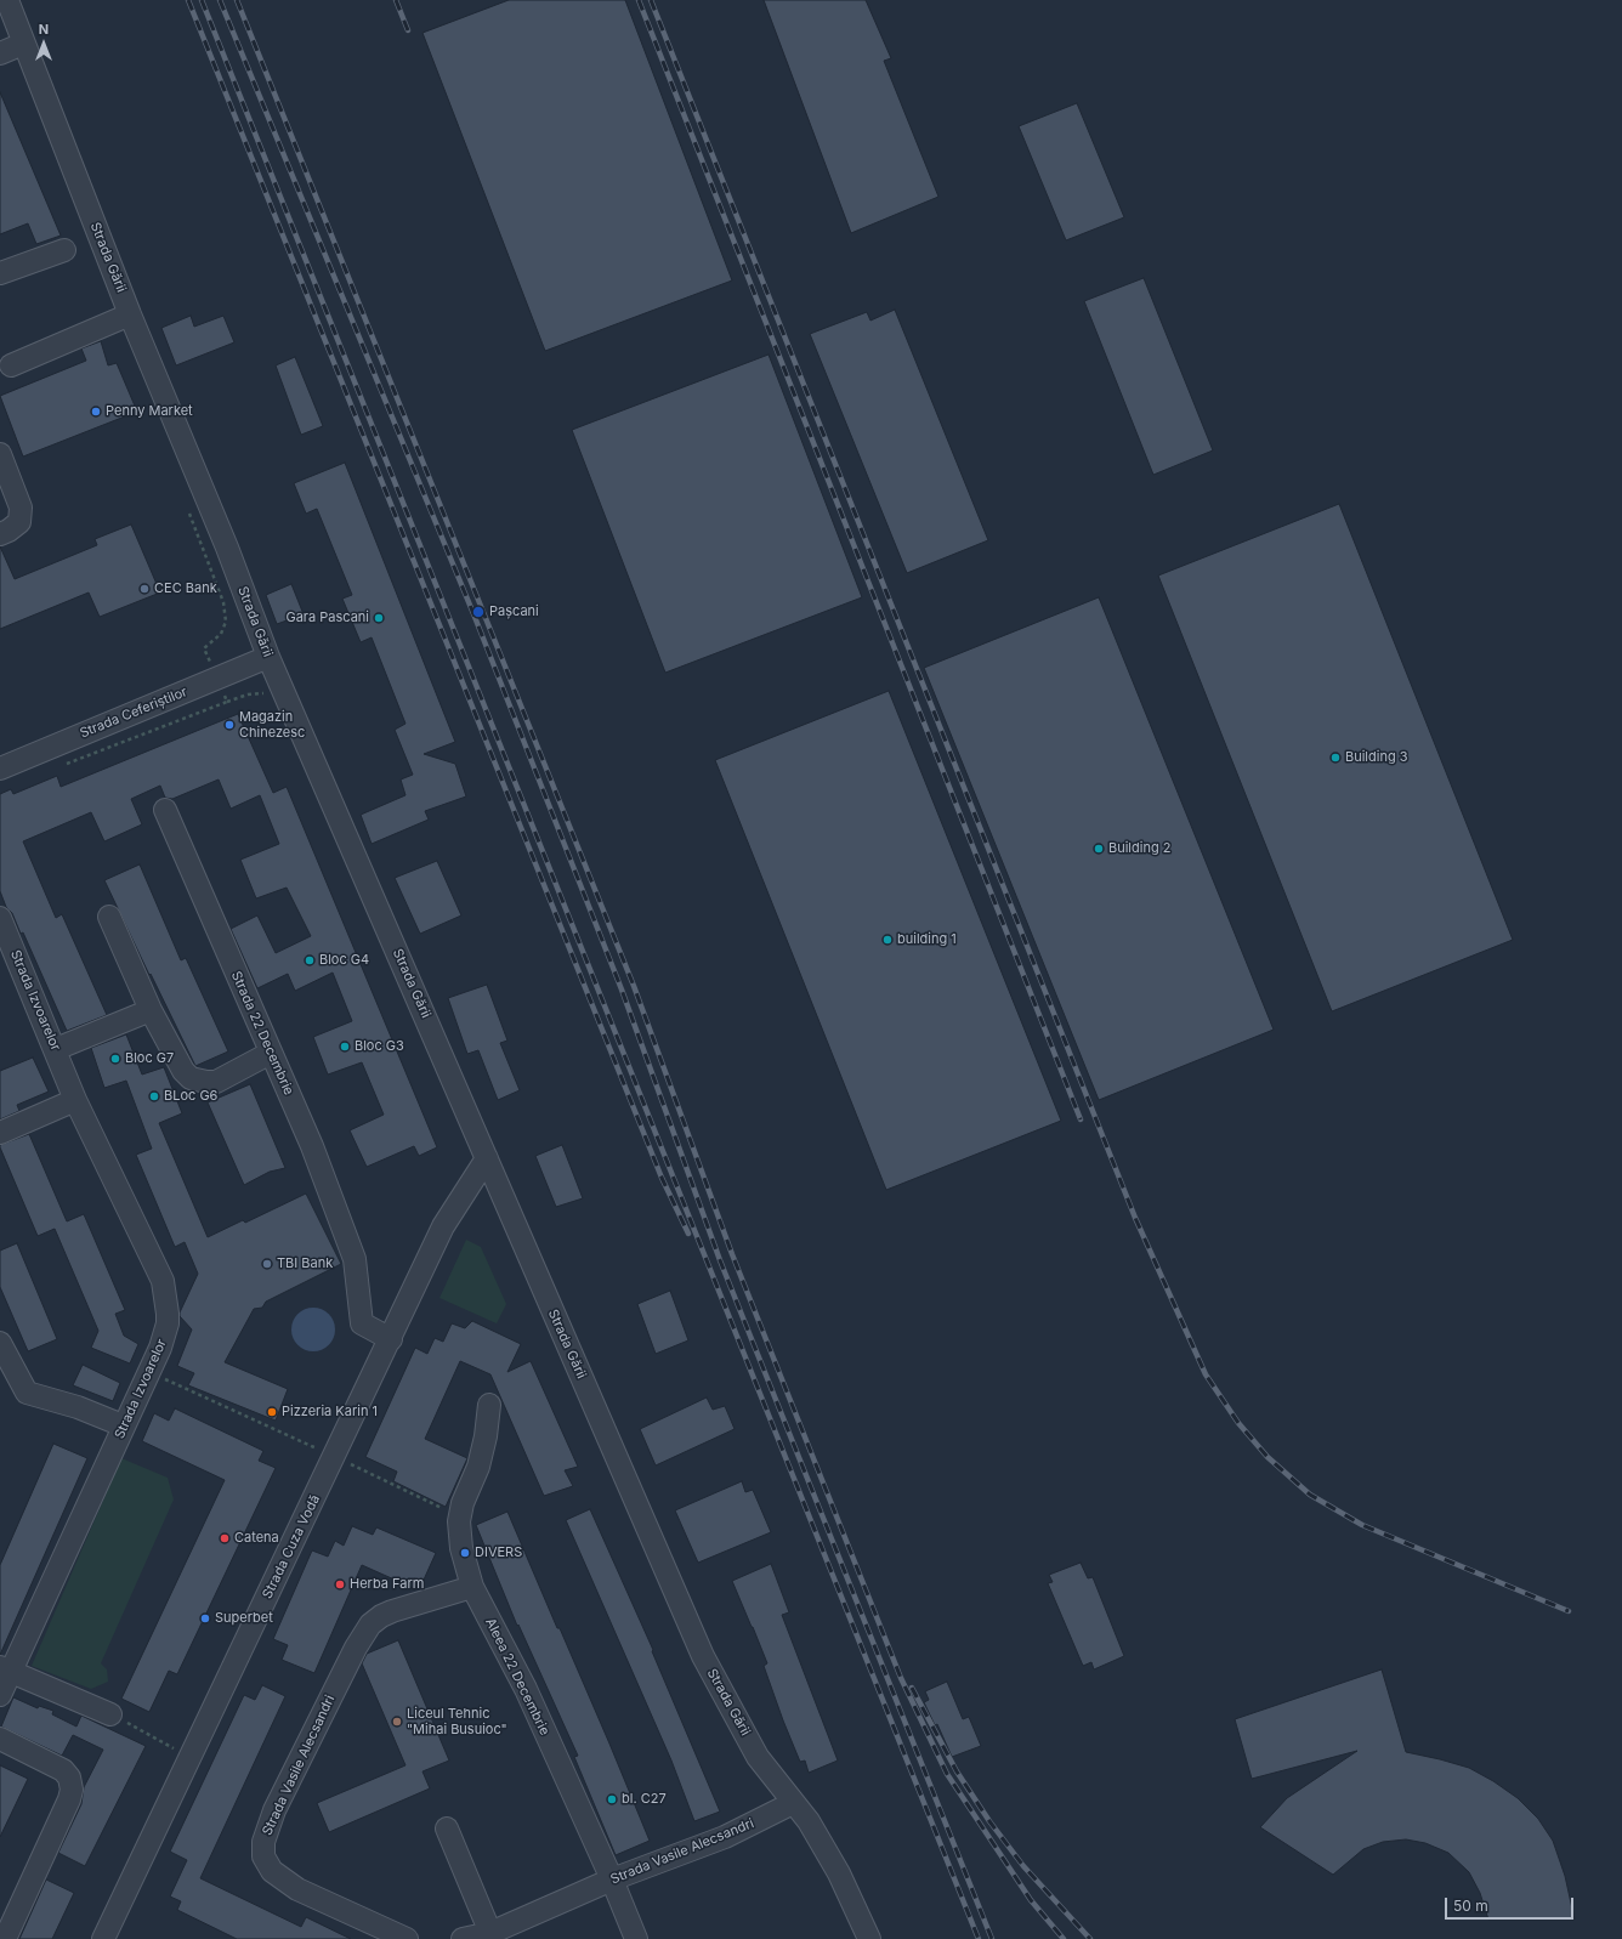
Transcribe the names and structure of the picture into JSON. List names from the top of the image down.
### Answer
{
  "streets": {
    "street": [
      "Strada Gării",
      "Strada Ceferiștilor",
      "Strada Izvoarelor",
      "Strada 22 Decembrie",
      "Strada Cuza Vodă",
      "Aleea 22 Decembrie",
      "Strada Vasile Alecsandri"
    ]
  },
  "crossings": [
    ["Strada Gării", "Strada Ceferiștilor"],
    ["Strada Gării", "Strada Cuza Vodă"],
    ["Strada Gării", "Strada Vasile Alecsandri"],
    ["Strada 22 Decembrie", "Strada Cuza Vodă"],
    ["Aleea 22 Decembrie", "Strada Vasile Alecsandri"]
  ],
  "places": [
    "Penny Market",
    "CEC Bank",
    "Pașcani",
    "Gara Pascani",
    "Magazin Chinezesc",
    "Building 3",
    "Building 2",
    "building 1",
    "Bloc G4",
    "Bloc G3",
    "Bloc G7",
    "BLoc G6",
    "TBI Bank",
    "Pizzeria Karin 1",
    "Catena",
    "DIVERS",
    "Herba Farm",
    "Superbet",
    "Liceul Tehnic \"Mihai Busuioc\"",
    "bl. C27"
  ],
  "scale_bar": "50 m",
  "north": "top"
}
